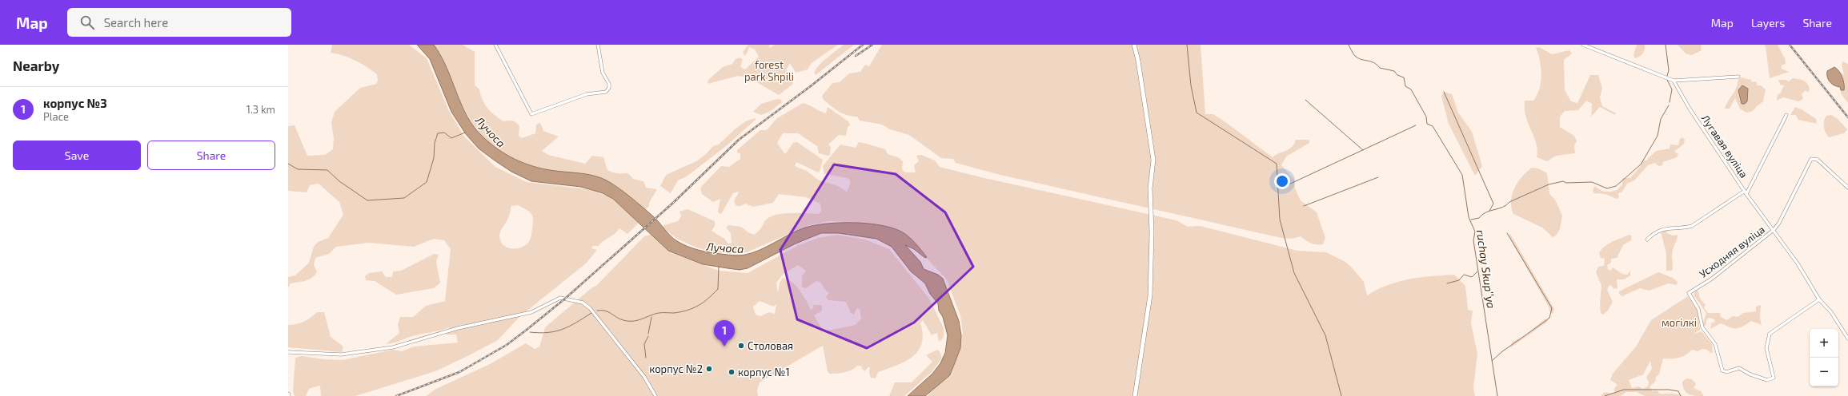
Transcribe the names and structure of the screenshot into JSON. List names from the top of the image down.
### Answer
{
  "streets": {
    "street": ["Лугавая вуліца", "Усходняя вуліца"]
  },
  "crossings": [
    ["Лугавая вуліца", "Усходняя вуліца"]
  ],
  "water": ["Лучоса", "ruchay Skup’’ya"],
  "parks": ["forest park Shpili", "могілкі"],
  "places": ["Столовая", "корпус №2", "корпус №1"],
  "page": {
    "header": "Map",
    "search": "Search here",
    "nav": ["Map", "Layers", "Share"],
    "heading": "Nearby",
    "list": [
      {
        "mark": "1",
        "name": "корпус №3",
        "note": "Place",
        "value": "1.3 km"
      }
    ],
    "buttons": ["Save", "Share"],
    "pins": "1",
    "map_buttons": ["+", "−"]
  }
}
